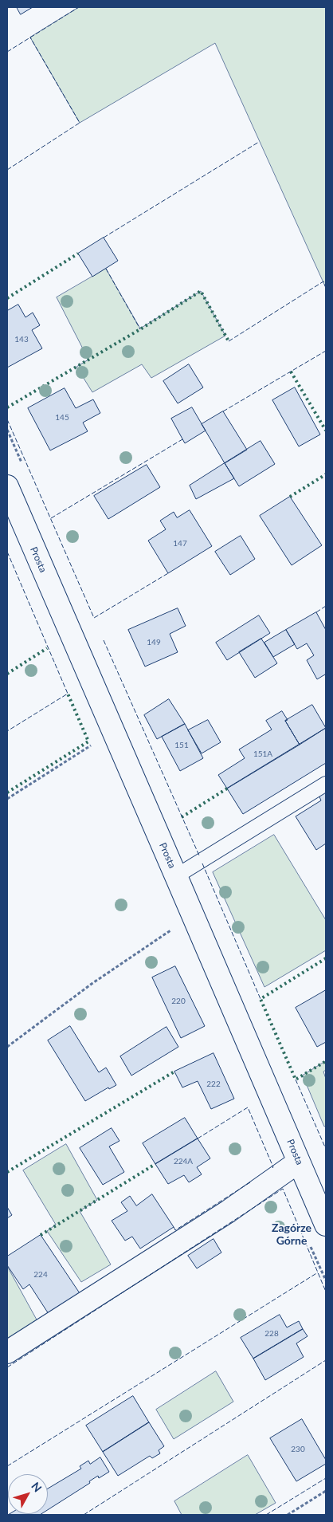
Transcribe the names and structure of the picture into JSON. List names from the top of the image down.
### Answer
{
  "streets": {
    "street": ["Prosta"]
  },
  "districts": ["Zagórze Górne"],
  "house_numbers": [
    "143",
    "145",
    "147",
    "149",
    "151",
    "151A",
    "220",
    "222",
    "224A",
    "224",
    "228",
    "230"
  ],
  "north": "top right"
}
